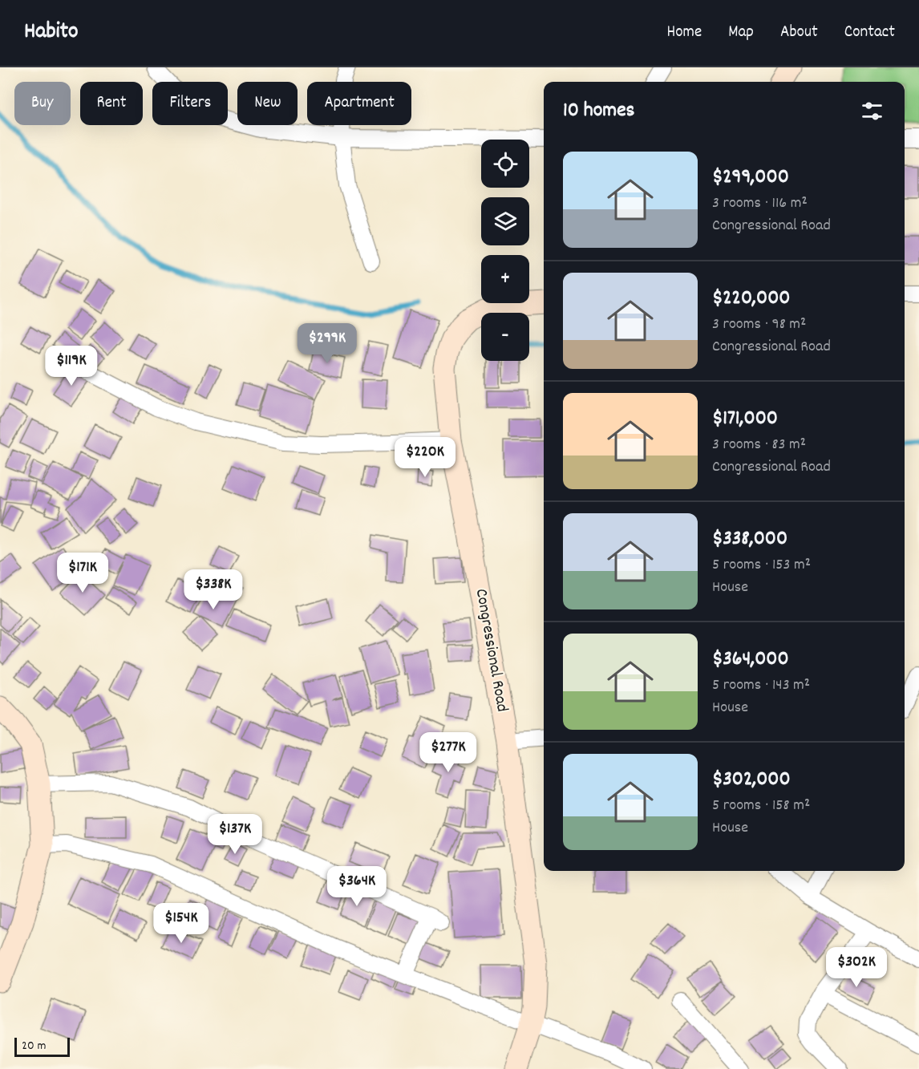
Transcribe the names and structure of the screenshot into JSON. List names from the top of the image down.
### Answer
{
  "streets": {
    "main road": ["Congressional Road"]
  },
  "scale_bar": "20 m",
  "page": {
    "header": "Habito",
    "nav": [
      "Home",
      "Map",
      "About",
      "Contact"
    ],
    "chip": [
      "Buy",
      "Rent",
      "Filters",
      "New",
      "Apartment"
    ],
    "heading": "10 homes",
    "map_buttons": ["+", "−"],
    "list": [
      {
        "name": "$299,000",
        "note": "3 rooms · 116 m² · Congressional Road"
      },
      {
        "name": "$220,000",
        "note": "3 rooms · 98 m² · Congressional Road"
      },
      {
        "name": "$171,000",
        "note": "3 rooms · 83 m² · Congressional Road"
      },
      {
        "name": "$338,000",
        "note": "5 rooms · 153 m² · House"
      },
      {
        "name": "$364,000",
        "note": "5 rooms · 143 m² · House"
      },
      {
        "name": "$302,000",
        "note": "5 rooms · 158 m² · House"
      }
    ],
    "price": [
      "$299K",
      "$119K",
      "$220K",
      "$171K",
      "$338K",
      "$277K",
      "$137K",
      "$364K",
      "$154K",
      "$302K"
    ],
    "scale": "20 m"
  }
}
